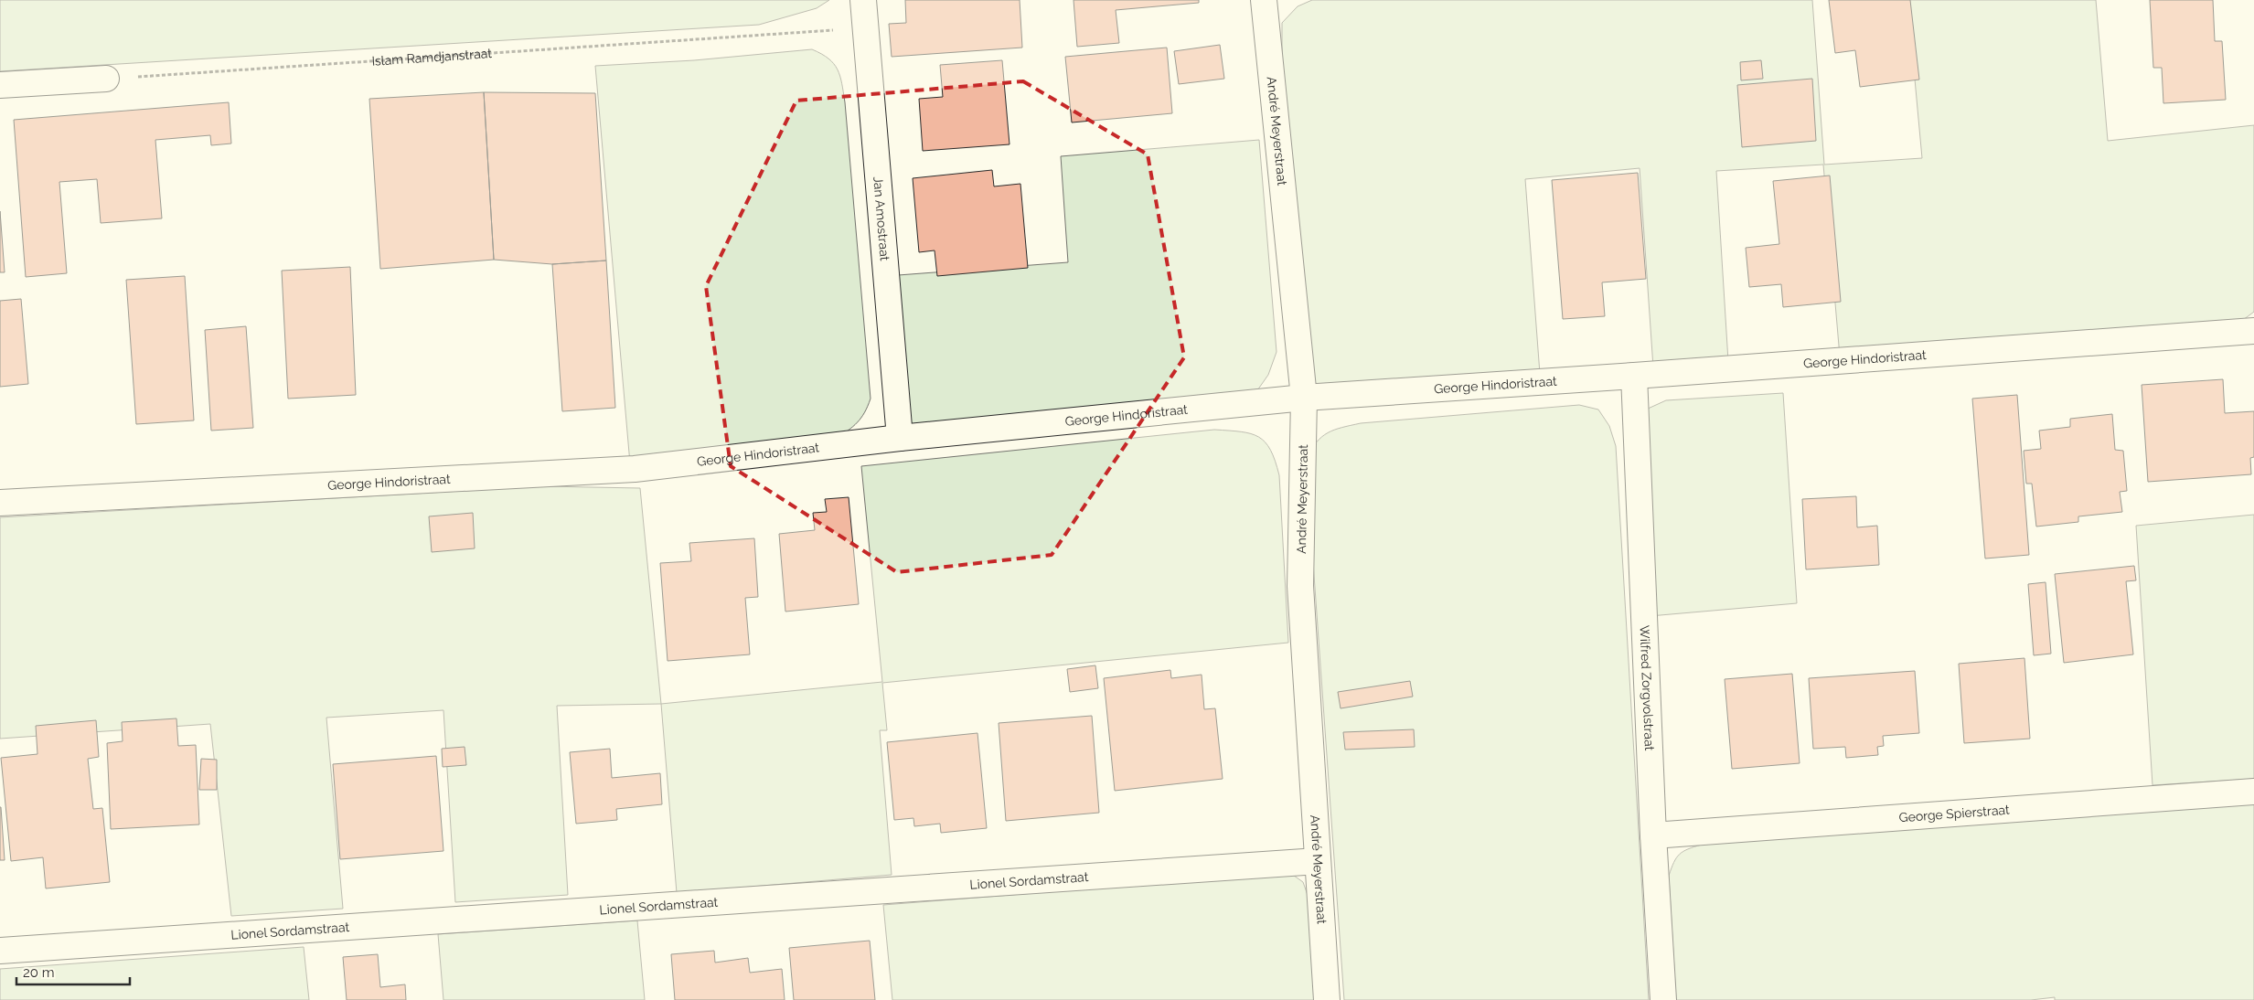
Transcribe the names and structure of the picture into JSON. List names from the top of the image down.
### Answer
{
  "streets": {
    "street": [
      "André Meyerstraat",
      "Jan Amostraat",
      "George Hindoristraat",
      "Wilfred Zorgvolstraat",
      "George Spierstraat",
      "Lionel Sordamstraat"
    ],
    "path": ["Islam Ramdjanstraat"]
  },
  "crossings": [
    ["Islam Ramdjanstraat", "Jan Amostraat"],
    ["André Meyerstraat", "George Hindoristraat"],
    ["André Meyerstraat", "Lionel Sordamstraat"],
    ["Jan Amostraat", "George Hindoristraat"],
    ["George Hindoristraat", "Wilfred Zorgvolstraat"],
    ["Wilfred Zorgvolstraat", "George Spierstraat"]
  ],
  "scale_bar": "20 m"
}
